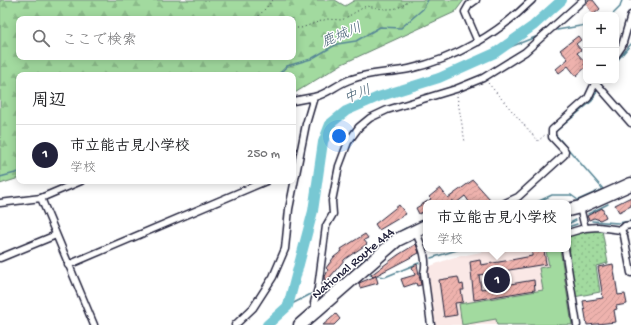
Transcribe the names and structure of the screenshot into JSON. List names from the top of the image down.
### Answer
{
  "streets": {
    "highway": ["National Route 444"]
  },
  "water": ["鹿城川", "中川"],
  "page": {
    "map_buttons": ["+", "−"],
    "search": "ここで検索",
    "heading": "周辺",
    "list": [
      {
        "mark": "1",
        "name": "市立能古見小学校",
        "note": "学校",
        "value": "250 m"
      }
    ],
    "popup": ["市立能古見小学校", "学校"],
    "pins": "1"
  }
}
